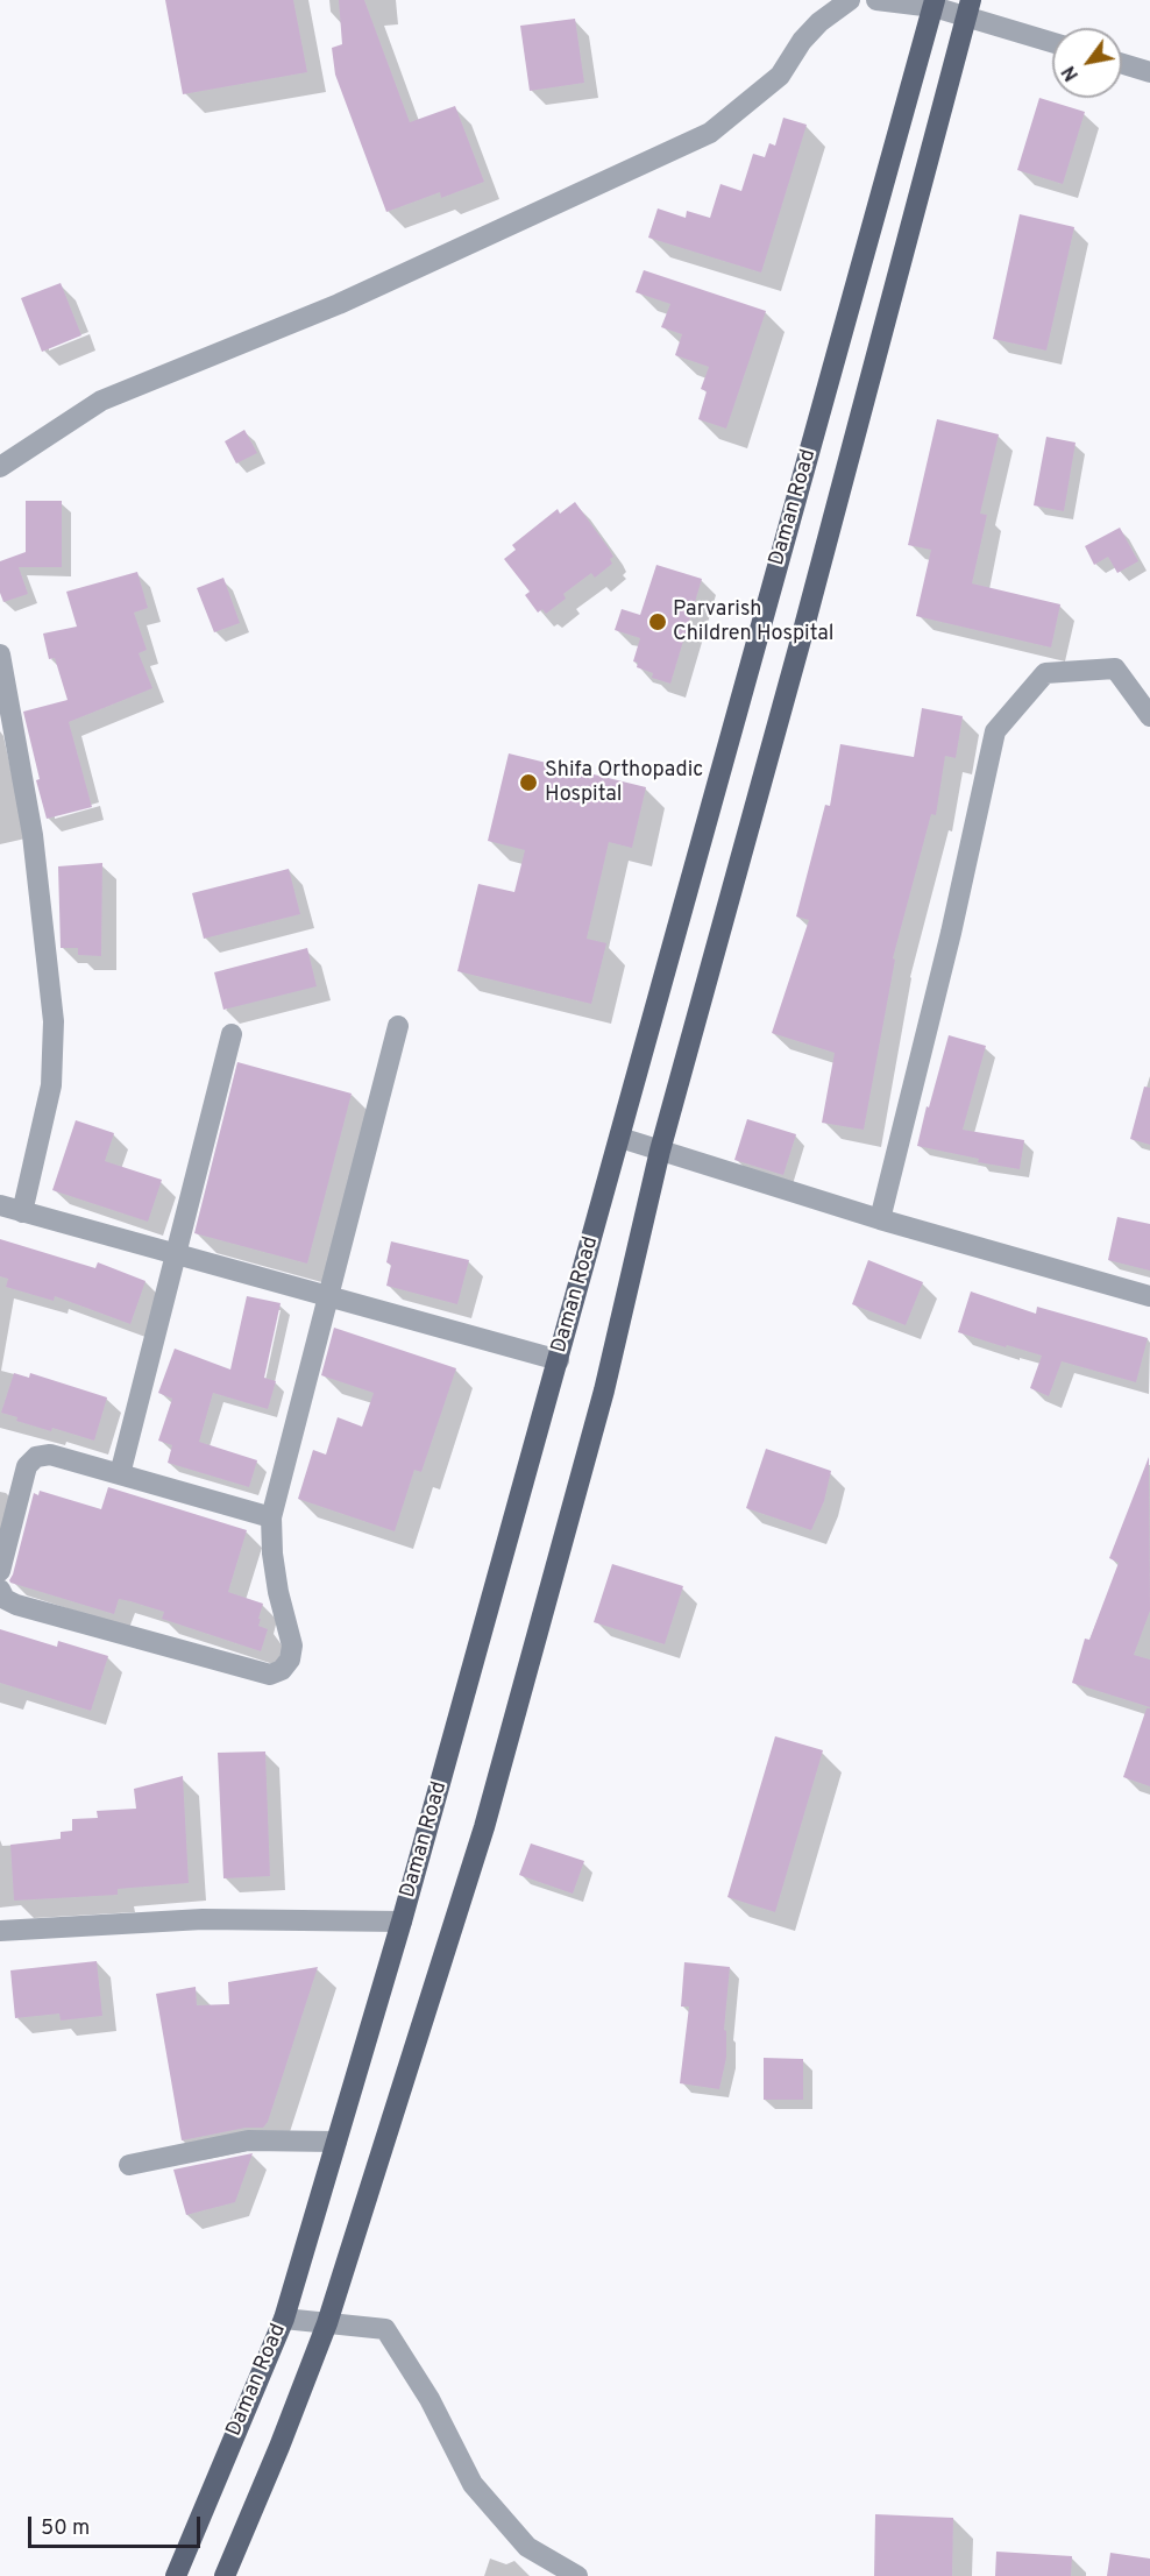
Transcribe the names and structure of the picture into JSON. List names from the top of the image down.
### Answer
{
  "streets": {
    "main road": ["Daman Road"]
  },
  "places": ["Parvarish Children Hospital", "Shifa Orthopadic Hospital"],
  "scale_bar": "50 m",
  "north": "bottom left"
}
